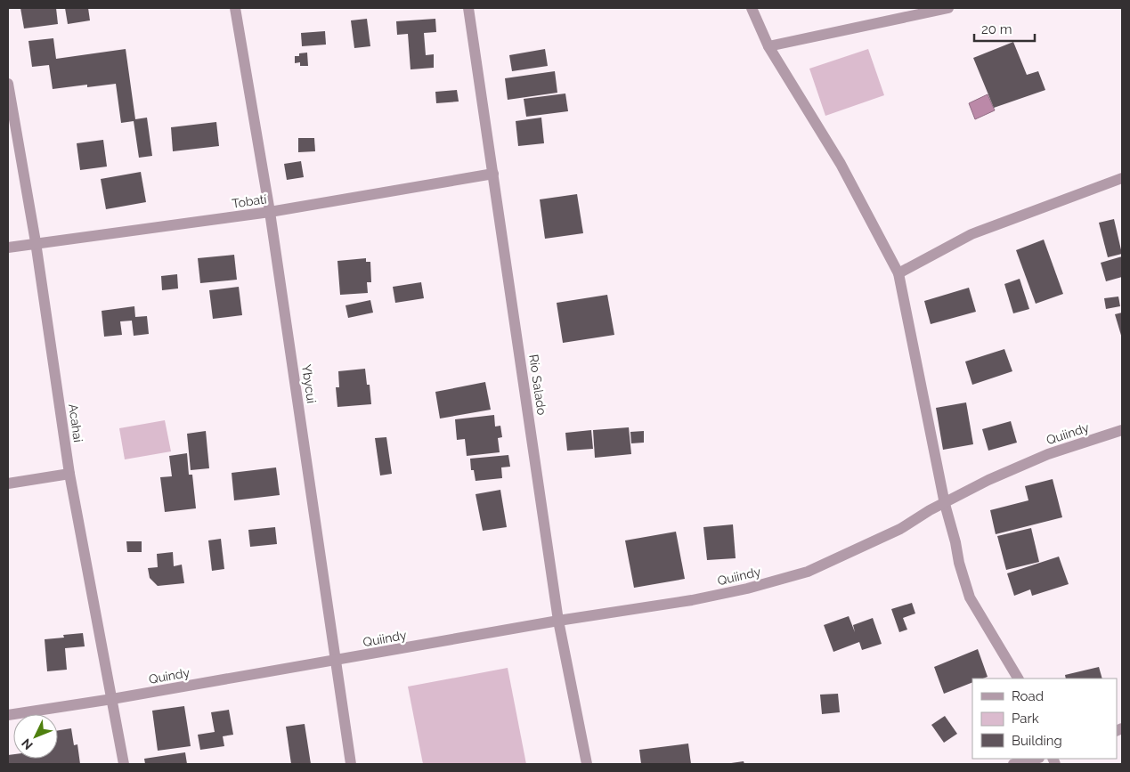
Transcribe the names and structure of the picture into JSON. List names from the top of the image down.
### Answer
{
  "streets": {
    "street": [
      "Tobatí",
      "Ybycui",
      "Río Salado",
      "Acahai",
      "Quiindy",
      "Quindy"
    ]
  },
  "crossings": [
    ["Tobatí", "Ybycui"],
    ["Tobatí", "Río Salado"],
    ["Tobatí", "Acahai"],
    ["Ybycui", "Quiindy"],
    ["Ybycui", "Quindy"],
    ["Río Salado", "Quiindy"],
    ["Acahai", "Quindy"],
    ["Quiindy", "Quindy"]
  ],
  "legend": ["Road", "Park", "Building"],
  "scale_bar": "20 m",
  "north": "bottom left"
}
